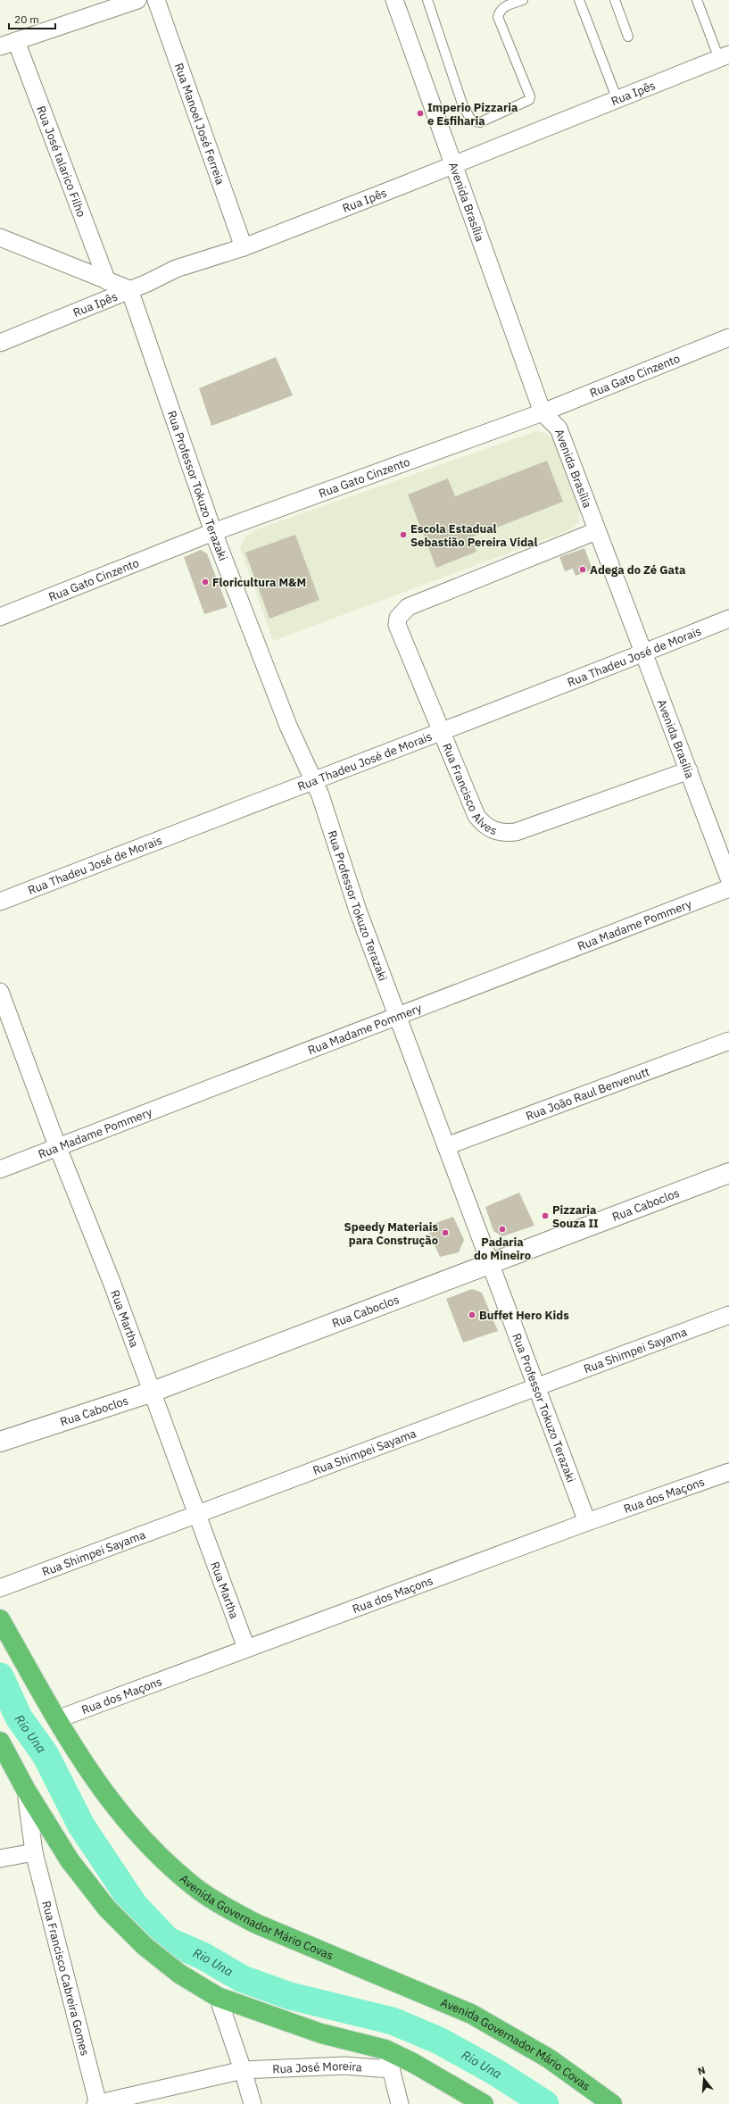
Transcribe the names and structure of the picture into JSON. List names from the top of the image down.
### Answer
{
  "streets": {
    "highway": ["Avenida Governador Mário Covas"],
    "street": [
      "Rua Ipês",
      "Rua Manoel José Ferreia",
      "Rua José talarico Filho",
      "Avenida Brasília",
      "Rua Gato Cinzento",
      "Rua Professor Tokuzo Terazaki",
      "Rua Thadeu José de Morais",
      "Rua Francisco Alves",
      "Rua Madame Pommery",
      "Rua João Raul Benvenutt",
      "Rua Caboclos",
      "Rua Martha",
      "Rua Shimpei Sayama",
      "Rua dos Maçons",
      "Rua Francisco Cabreira Gomes",
      "Rua José Moreira"
    ]
  },
  "crossings": [
    ["Rua Ipês", "Rua Manoel José Ferreia"],
    ["Rua Ipês", "Avenida Brasília"],
    ["Rua Ipês", "Rua Professor Tokuzo Terazaki"],
    ["Avenida Brasília", "Rua Gato Cinzento"],
    ["Avenida Brasília", "Rua Thadeu José de Morais"],
    ["Avenida Brasília", "Rua Francisco Alves"],
    ["Rua Gato Cinzento", "Rua Professor Tokuzo Terazaki"],
    ["Rua Professor Tokuzo Terazaki", "Rua Thadeu José de Morais"],
    ["Rua Professor Tokuzo Terazaki", "Rua Madame Pommery"],
    ["Rua Professor Tokuzo Terazaki", "Rua João Raul Benvenutt"],
    ["Rua Professor Tokuzo Terazaki", "Rua Caboclos"],
    ["Rua Professor Tokuzo Terazaki", "Rua Shimpei Sayama"],
    ["Rua Professor Tokuzo Terazaki", "Rua dos Maçons"],
    ["Rua Thadeu José de Morais", "Rua Francisco Alves"],
    ["Rua Madame Pommery", "Rua Martha"],
    ["Rua Caboclos", "Rua Martha"],
    ["Rua Martha", "Rua Shimpei Sayama"],
    ["Rua Martha", "Rua dos Maçons"],
    ["Rua dos Maçons", "Avenida Governador Mário Covas"],
    ["Rua Francisco Cabreira Gomes", "Rua José Moreira"]
  ],
  "water": ["Rio Una"],
  "places": [
    "Imperio Pizzaria e Esfiharia",
    "Escola Estadual Sebastião Pereira Vidal",
    "Adega do Zé Gata",
    "Floricultura M&M",
    "Pizzaria Souza II",
    "Padaria do Mineiro",
    "Speedy Materiais para Construção",
    "Buffet Hero Kids"
  ],
  "scale_bar": "20 m",
  "north": "top"
}
